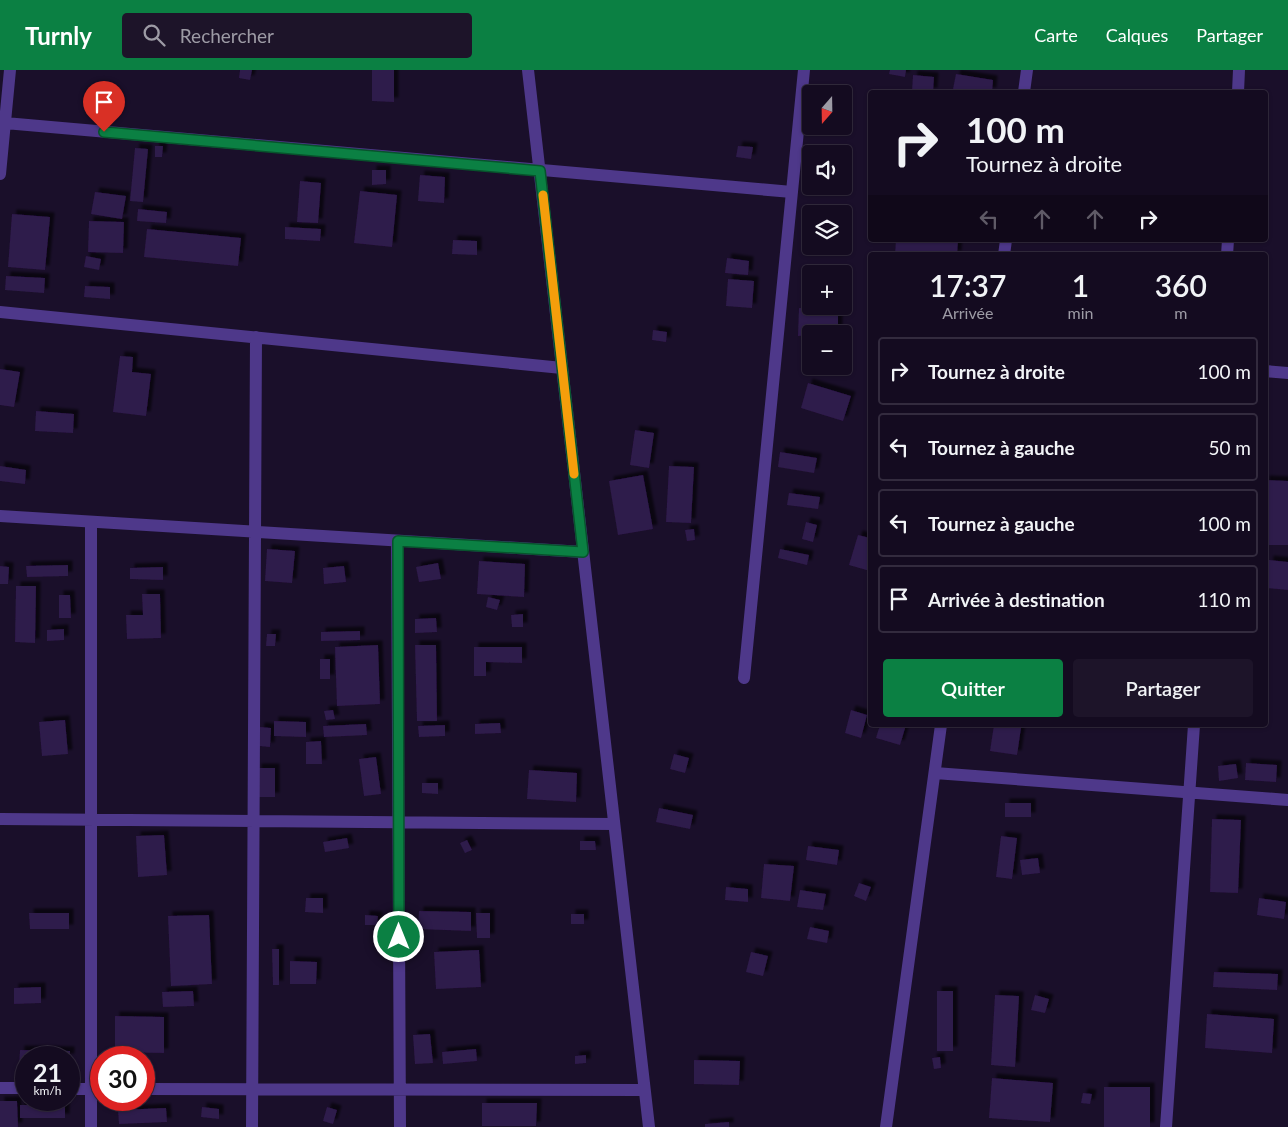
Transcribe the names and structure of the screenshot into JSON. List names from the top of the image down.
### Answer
{
  "north": "bottom",
  "page": {
    "header": "Turnly",
    "search": "Rechercher",
    "nav": ["Carte", "Calques", "Partager"],
    "map_buttons": ["+", "−"],
    "turn": ["100 m", "Tournez à droite"],
    "eta": [
      "17:37",
      "Arrivée",
      "1",
      "min",
      "360",
      "m"
    ],
    "list": [
      {
        "name": "Tournez à droite",
        "value": "100 m"
      },
      {
        "name": "Tournez à gauche",
        "value": "50 m"
      },
      {
        "name": "Tournez à gauche",
        "value": "100 m"
      },
      {
        "name": "Arrivée à destination",
        "value": "110 m"
      }
    ],
    "buttons": ["Quitter", "Partager"],
    "speed": "21 km/h",
    "limit": "30"
  }
}
